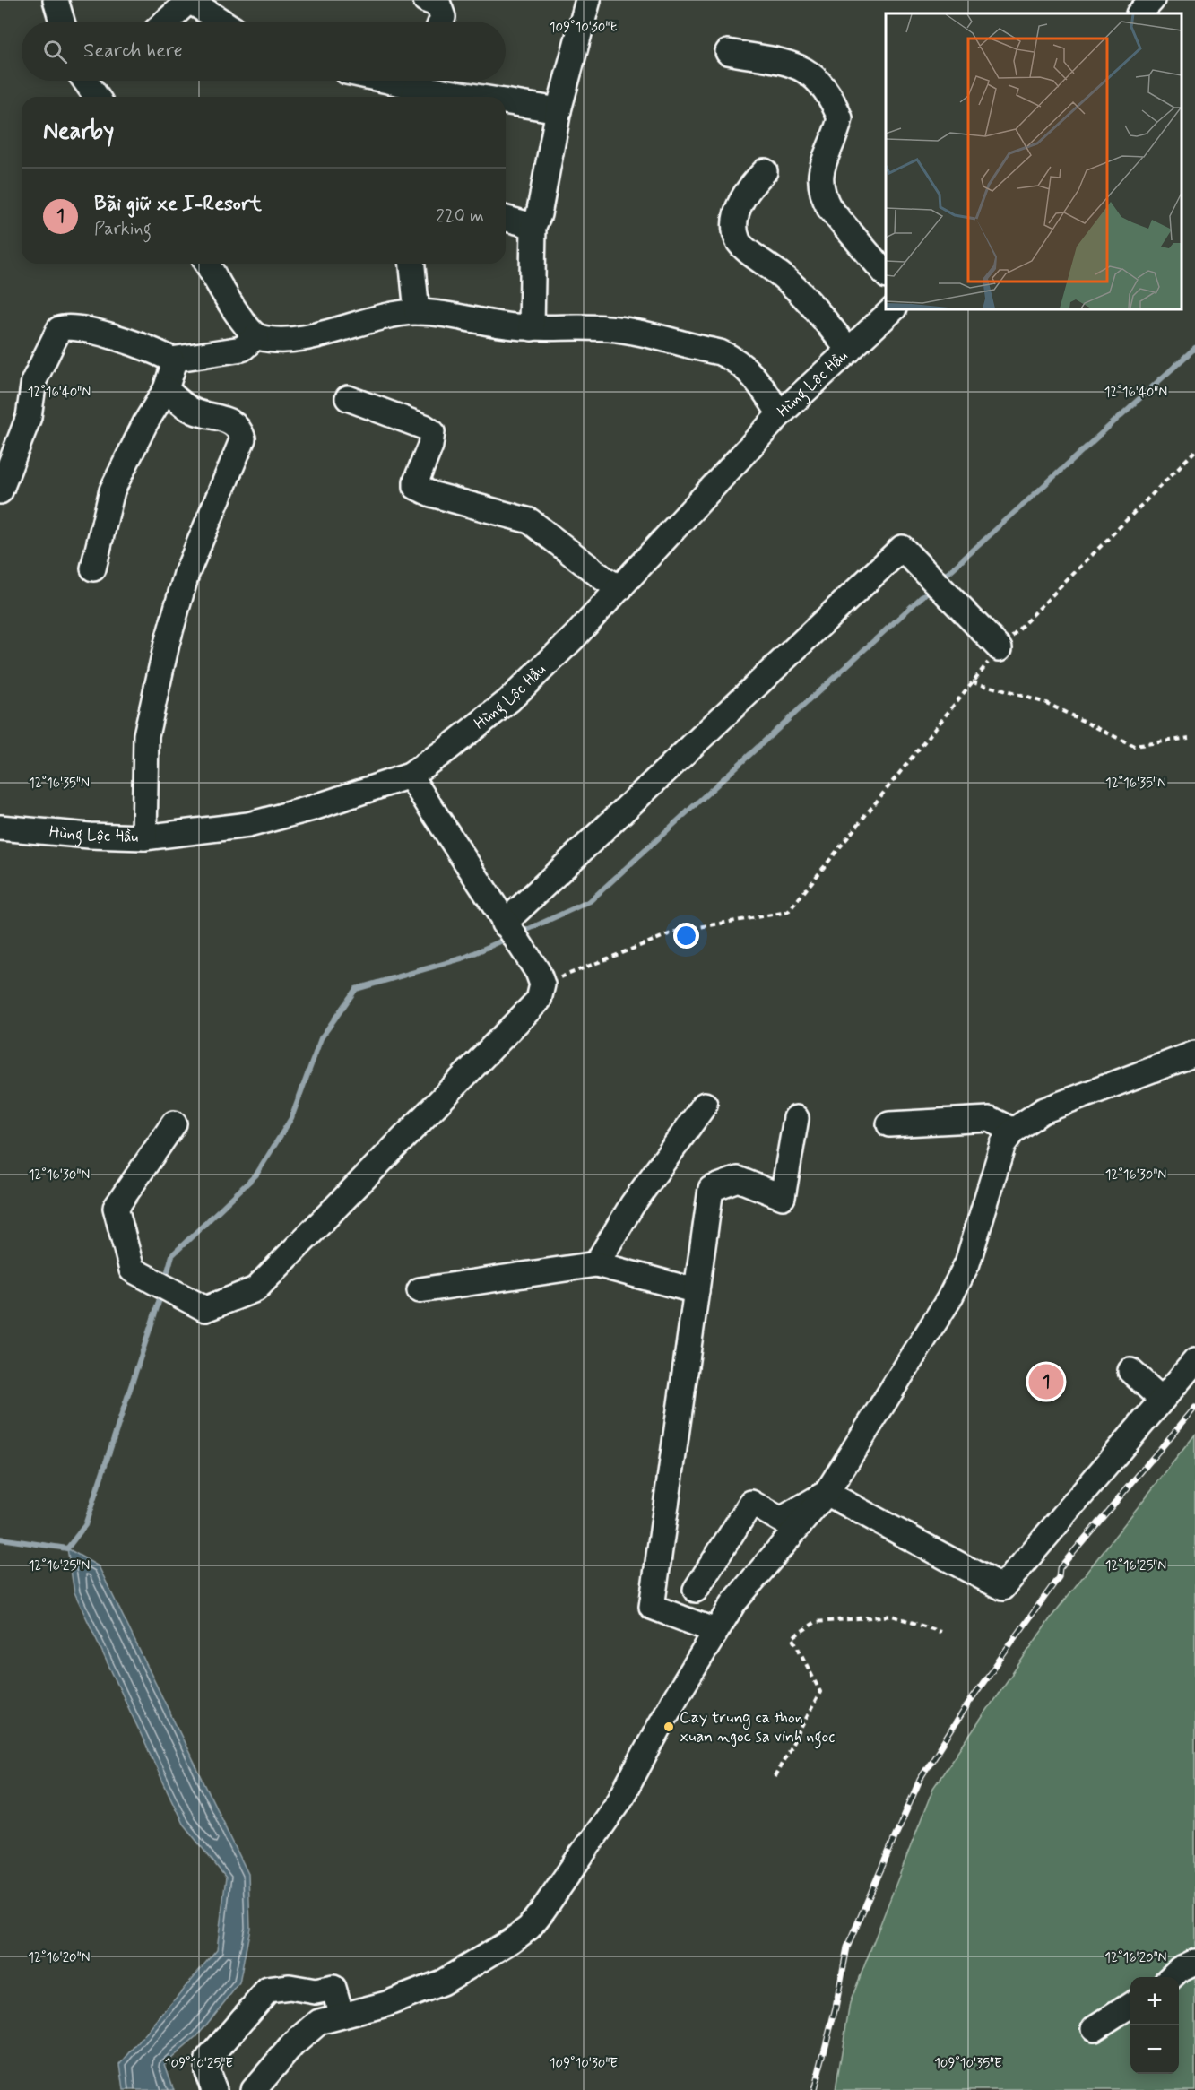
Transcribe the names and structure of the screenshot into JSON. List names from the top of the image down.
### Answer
{
  "streets": {
    "street": ["Hùng Lộc Hầu"]
  },
  "places": ["Cay trung ca thon xuan ngoc sa vinh ngoc"],
  "page": {
    "search": "Search here",
    "heading": "Nearby",
    "list": [
      {
        "mark": "1",
        "name": "Bãi giữ xe I-Resort",
        "note": "Parking",
        "value": "220 m"
      }
    ],
    "pins": "1",
    "map_buttons": ["+", "−"]
  },
  "coordinates": [
    "109°10'30\"E",
    "12°16'40\"N",
    "12°16'35\"N",
    "12°16'30\"N",
    "12°16'25\"N",
    "12°16'20\"N",
    "109°10'25\"E",
    "109°10'35\"E"
  ]
}
